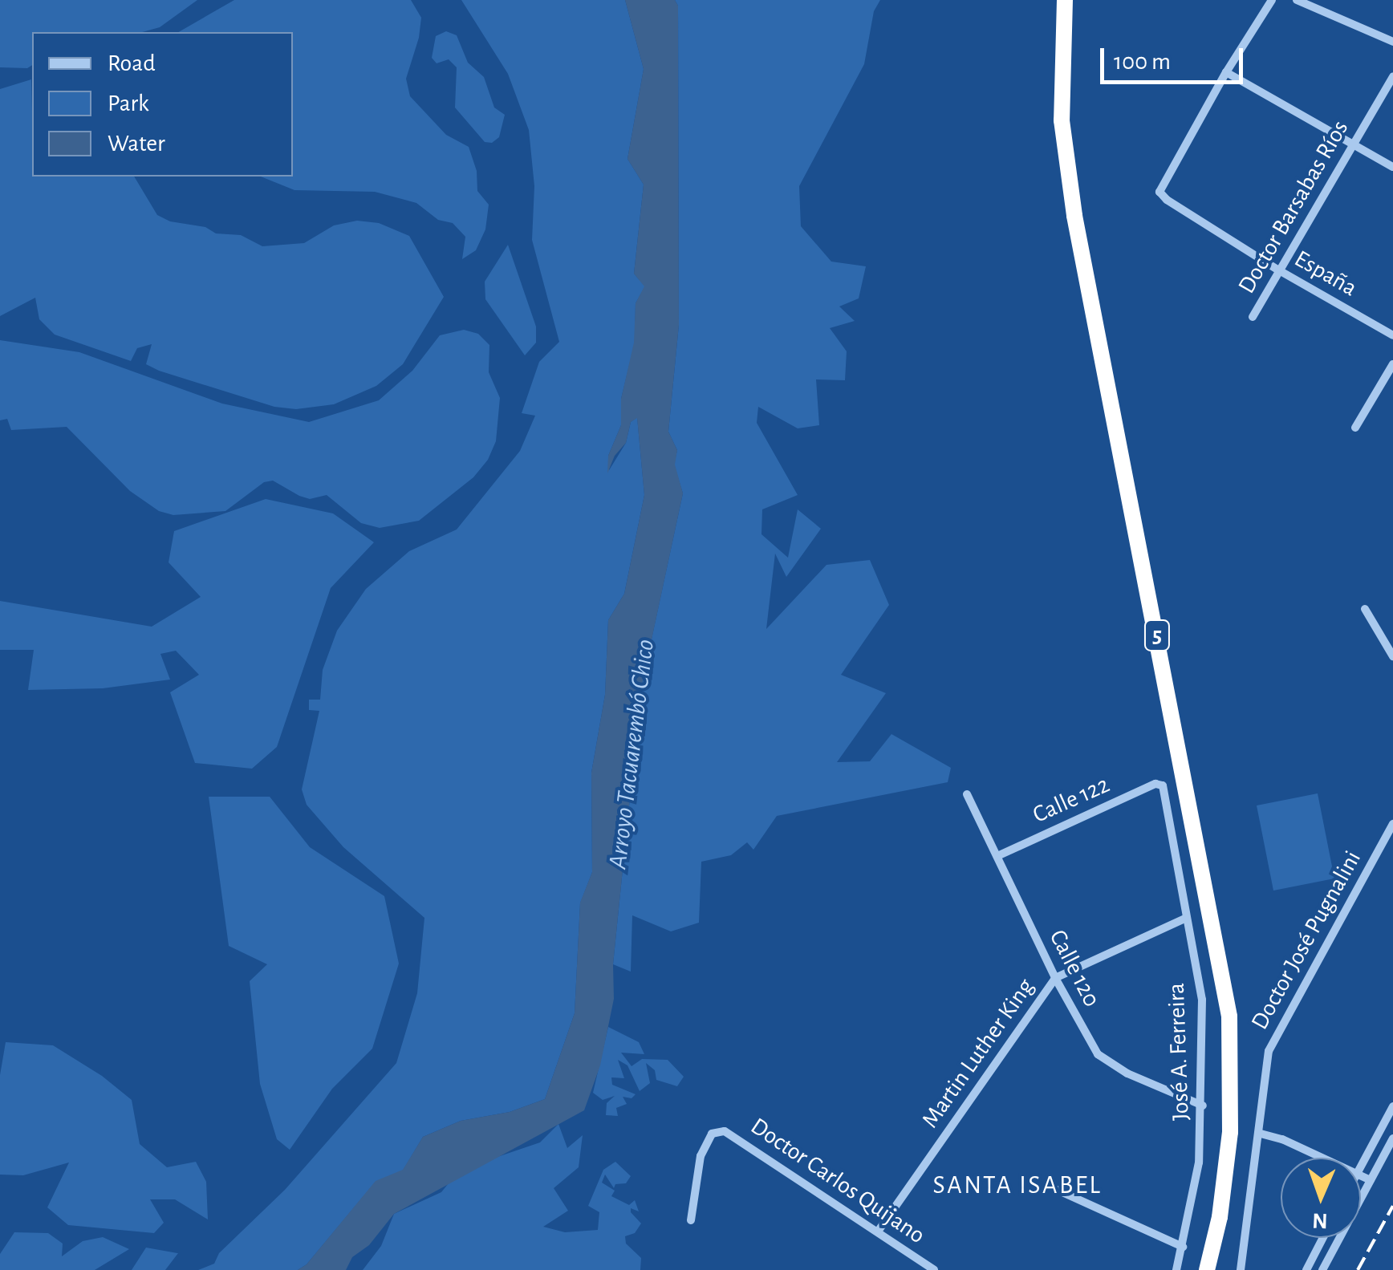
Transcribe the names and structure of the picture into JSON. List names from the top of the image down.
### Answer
{
  "streets": {
    "highway": ["5"],
    "street": [
      "Doctor Barsabas Ríos",
      "España",
      "Calle 122",
      "Doctor José Pugnalini",
      "Calle 120",
      "José A. Ferreira",
      "Martin Luther King",
      "Doctor Carlos Quijano"
    ]
  },
  "crossings": [
    ["Doctor Barsabas Ríos", "España"],
    ["Calle 122", "Calle 120"],
    ["Calle 122", "José A. Ferreira"],
    ["Calle 120", "José A. Ferreira"],
    ["Calle 120", "Martin Luther King"],
    ["José A. Ferreira", "Martin Luther King"],
    ["Martin Luther King", "Doctor Carlos Quijano"]
  ],
  "districts": ["SANTA ISABEL"],
  "water": ["Arroyo Tacuarembó Chico"],
  "legend": ["Road", "Park", "Water"],
  "scale_bar": "100 m",
  "north": "bottom"
}
